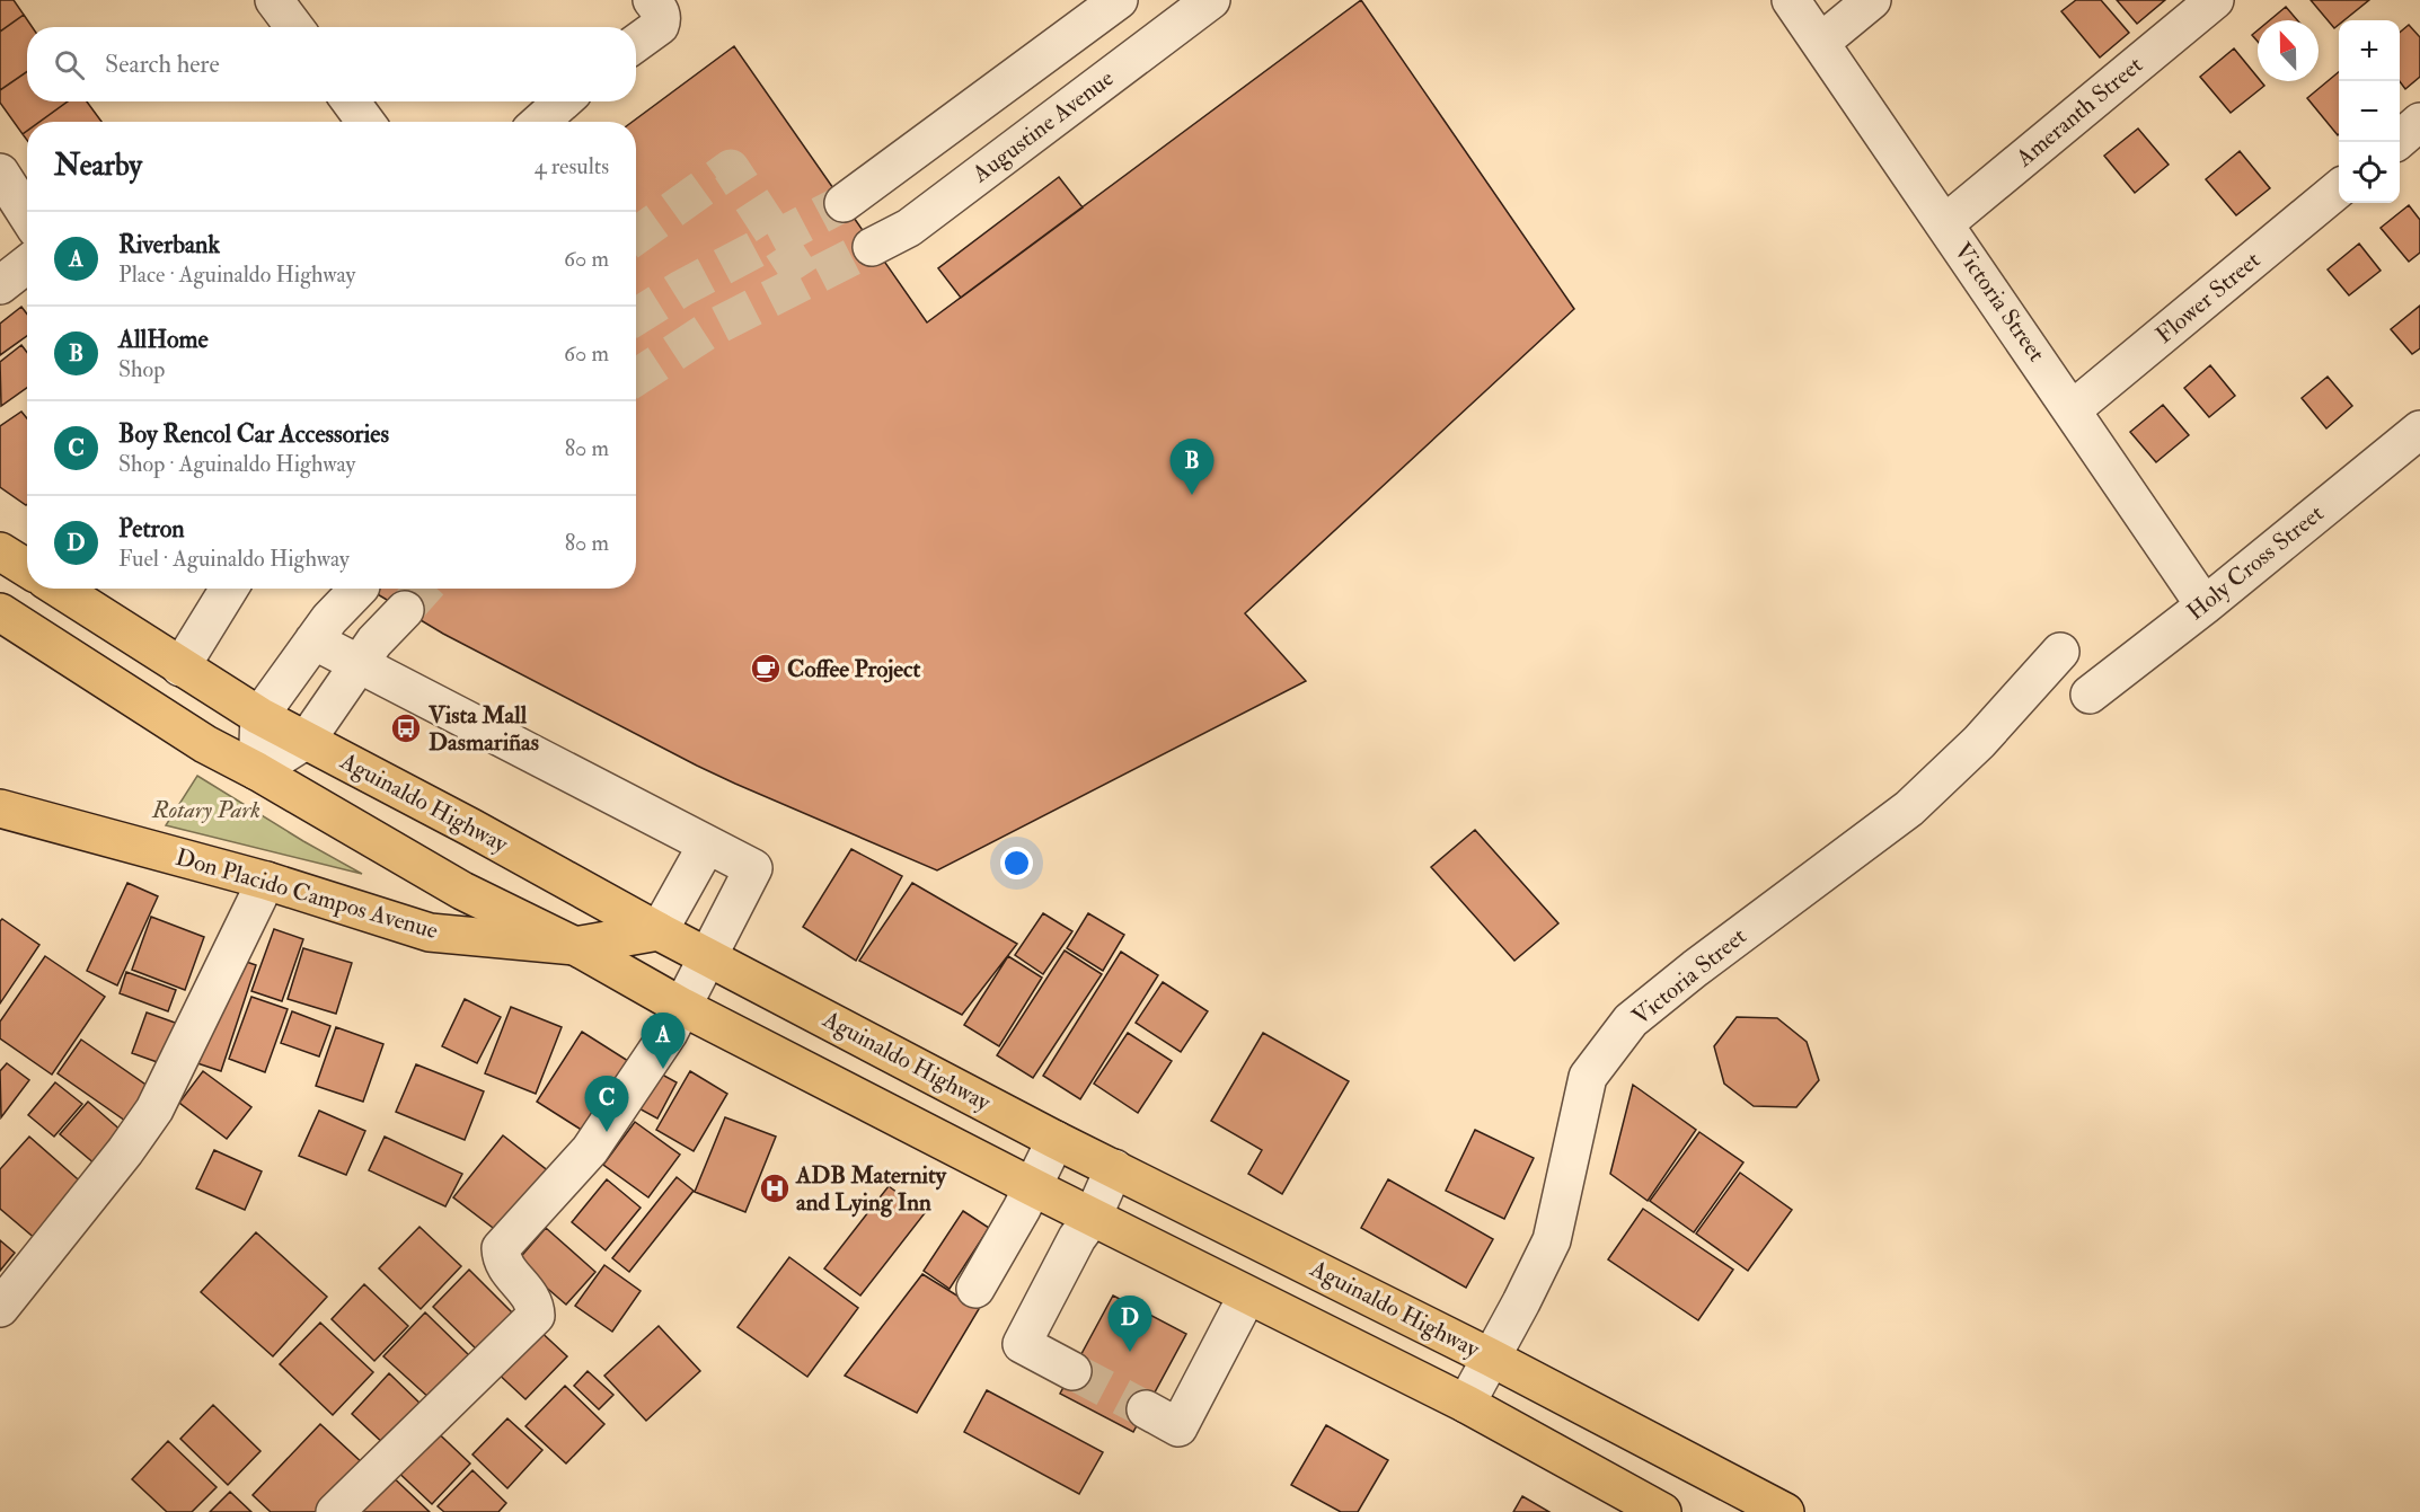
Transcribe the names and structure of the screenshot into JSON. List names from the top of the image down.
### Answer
{
  "streets": {
    "main road": ["Aguinaldo Highway", "Don Placido Campos Avenue"],
    "street": [
      "Ameranth Street",
      "Augustine Avenue",
      "Flower Street",
      "Victoria Street",
      "Holy Cross Street"
    ]
  },
  "crossings": [
    ["Ameranth Street", "Victoria Street"],
    ["Flower Street", "Victoria Street"],
    ["Victoria Street", "Holy Cross Street"],
    ["Victoria Street", "Aguinaldo Highway"],
    ["Aguinaldo Highway", "Don Placido Campos Avenue"]
  ],
  "parks": ["Rotary Park"],
  "places": {
    "cafe": ["Coffee Project"],
    "bus stop": ["Vista Mall Dasmariñas"],
    "hospital": ["ADB Maternity and Lying Inn"]
  },
  "north": "top",
  "page": {
    "map_buttons": ["+", "−"],
    "search": "Search here",
    "heading": ["Nearby", "4 results"],
    "list": [
      {
        "mark": "A",
        "name": "Riverbank",
        "note": "Place · Aguinaldo Highway",
        "value": "60 m"
      },
      {
        "mark": "B",
        "name": "AllHome",
        "note": "Shop",
        "value": "60 m"
      },
      {
        "mark": "C",
        "name": "Boy Rencol Car Accessories",
        "note": "Shop · Aguinaldo Highway",
        "value": "80 m"
      },
      {
        "mark": "D",
        "name": "Petron",
        "note": "Fuel · Aguinaldo Highway",
        "value": "80 m"
      }
    ],
    "pins": [
      "B",
      "A",
      "C",
      "D"
    ]
  }
}
